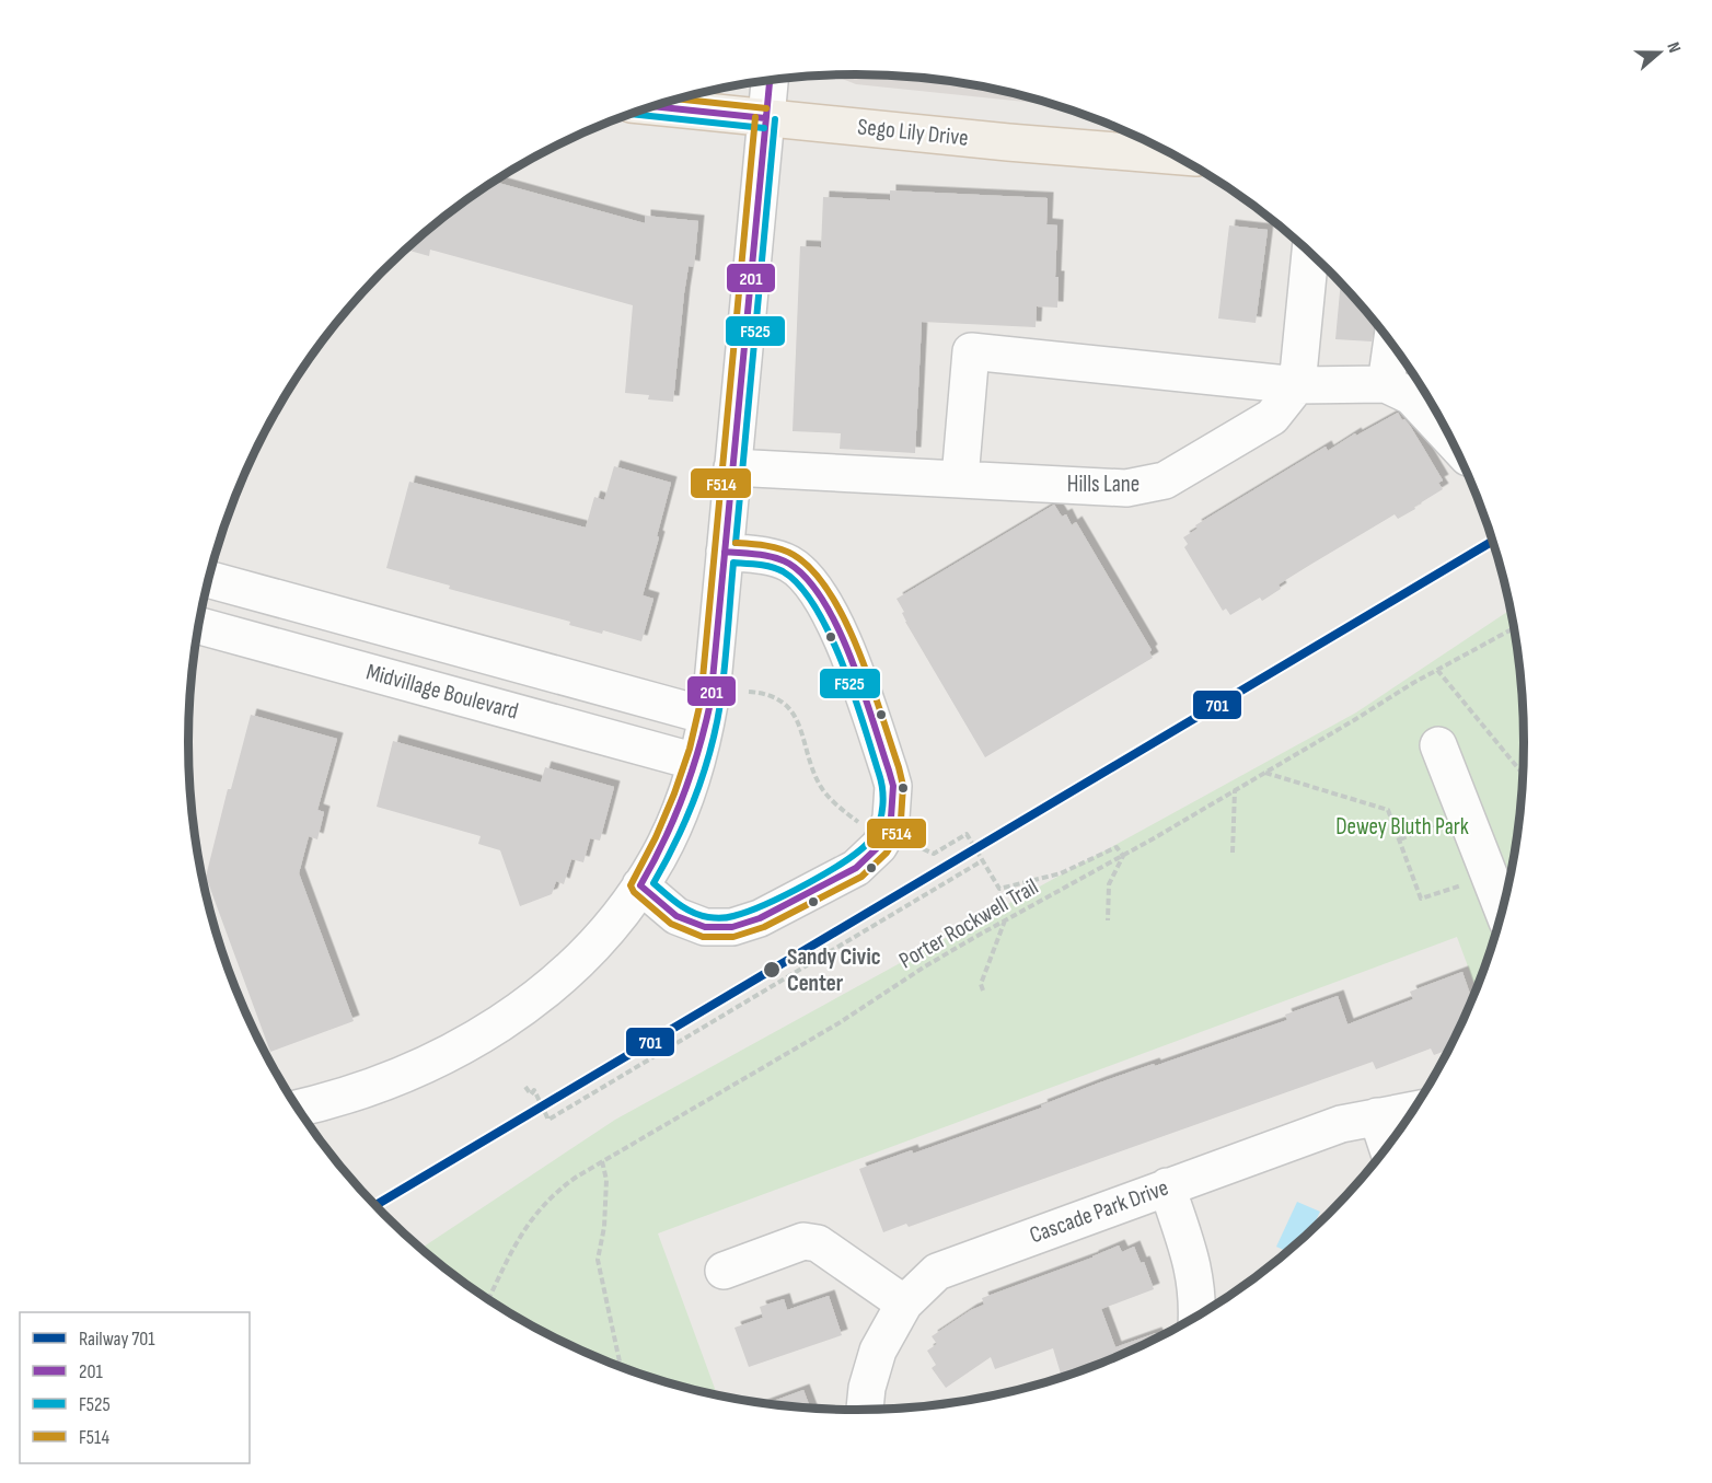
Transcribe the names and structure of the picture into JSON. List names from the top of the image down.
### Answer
{
  "streets": {
    "main road": ["Sego Lily Drive"],
    "street": ["Hills Lane", "Midvillage Boulevard", "Cascade Park Drive"],
    "path": ["Porter Rockwell Trail"]
  },
  "parks": ["Dewey Bluth Park"],
  "places": ["Sandy Civic Center"],
  "lines": [
    "transit line 201",
    "transit line F514",
    "transit line F525",
    "rail line 701"
  ],
  "legend": [
    "Railway 701",
    "201",
    "F525",
    "F514"
  ],
  "north": "right"
}
